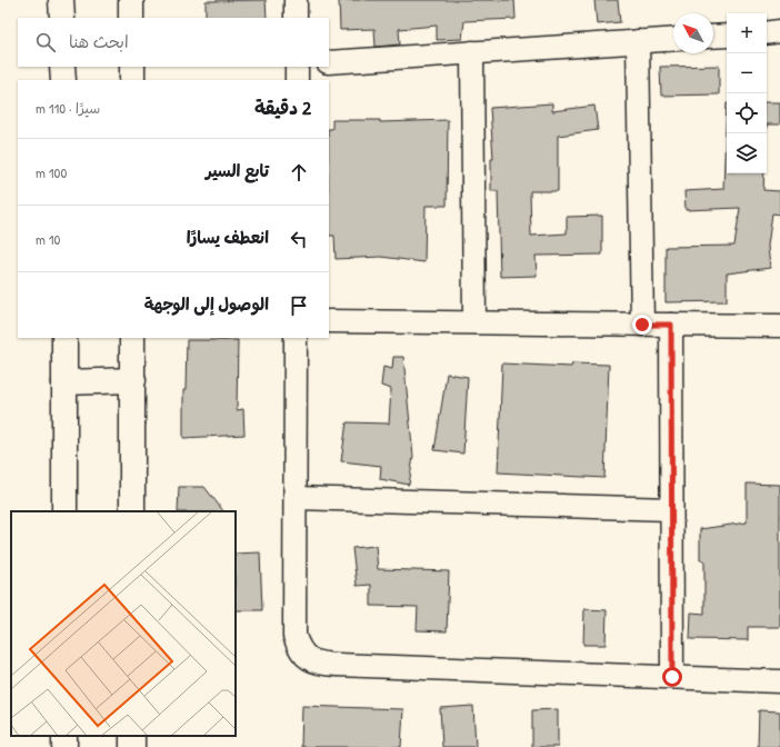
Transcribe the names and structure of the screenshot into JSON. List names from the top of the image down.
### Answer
{
  "north": "top left",
  "page": {
    "map_buttons": ["+", "−"],
    "search": "ابحث هنا",
    "heading": ["2 دقيقة", "سيرًا · 110 m"],
    "list": [
      ["تابع السير", "100 m"],
      ["انعطف يسارًا", "10 m"],
      "الوصول إلى الوجهة"
    ]
  }
}
